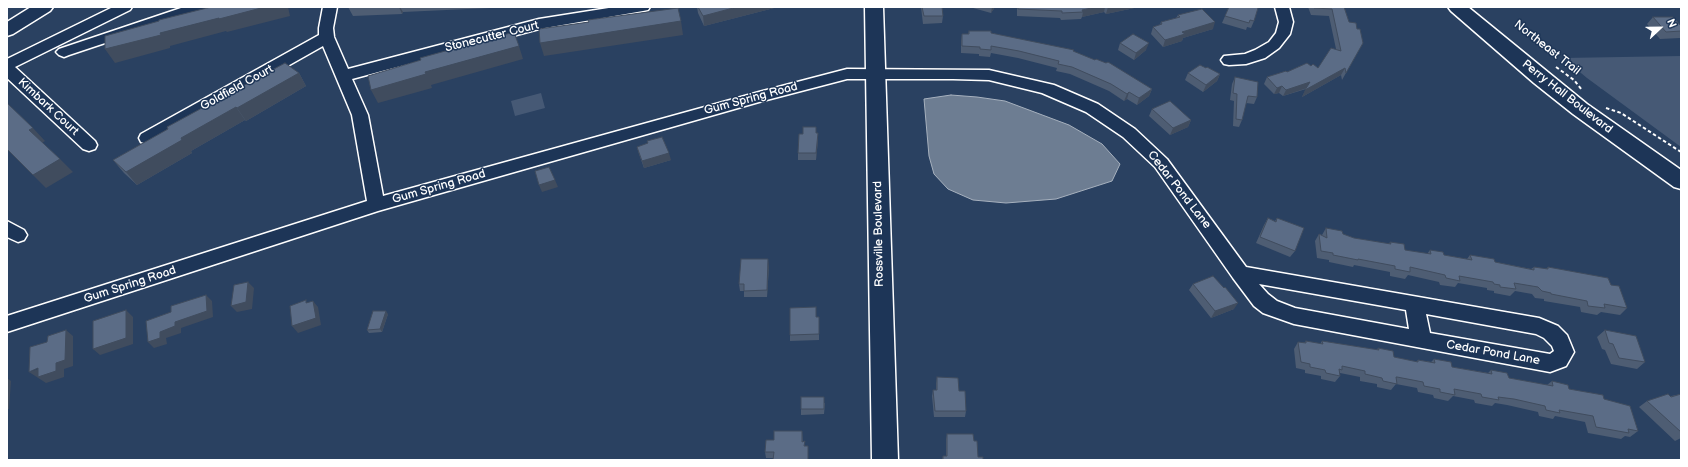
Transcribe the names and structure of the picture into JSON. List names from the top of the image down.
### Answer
{
  "streets": {
    "main road": ["Perry Hall Boulevard", "Rossville Boulevard"],
    "street": [
      "Stonecutter Court",
      "Goldfield Court",
      "Gum Spring Road",
      "Kimbark Court",
      "Cedar Pond Lane"
    ],
    "path": ["Northeast Trail"]
  },
  "crossings": [
    ["Gum Spring Road", "Cedar Pond Lane"],
    ["Gum Spring Road", "Rossville Boulevard"],
    ["Cedar Pond Lane", "Rossville Boulevard"]
  ],
  "north": "right"
}
